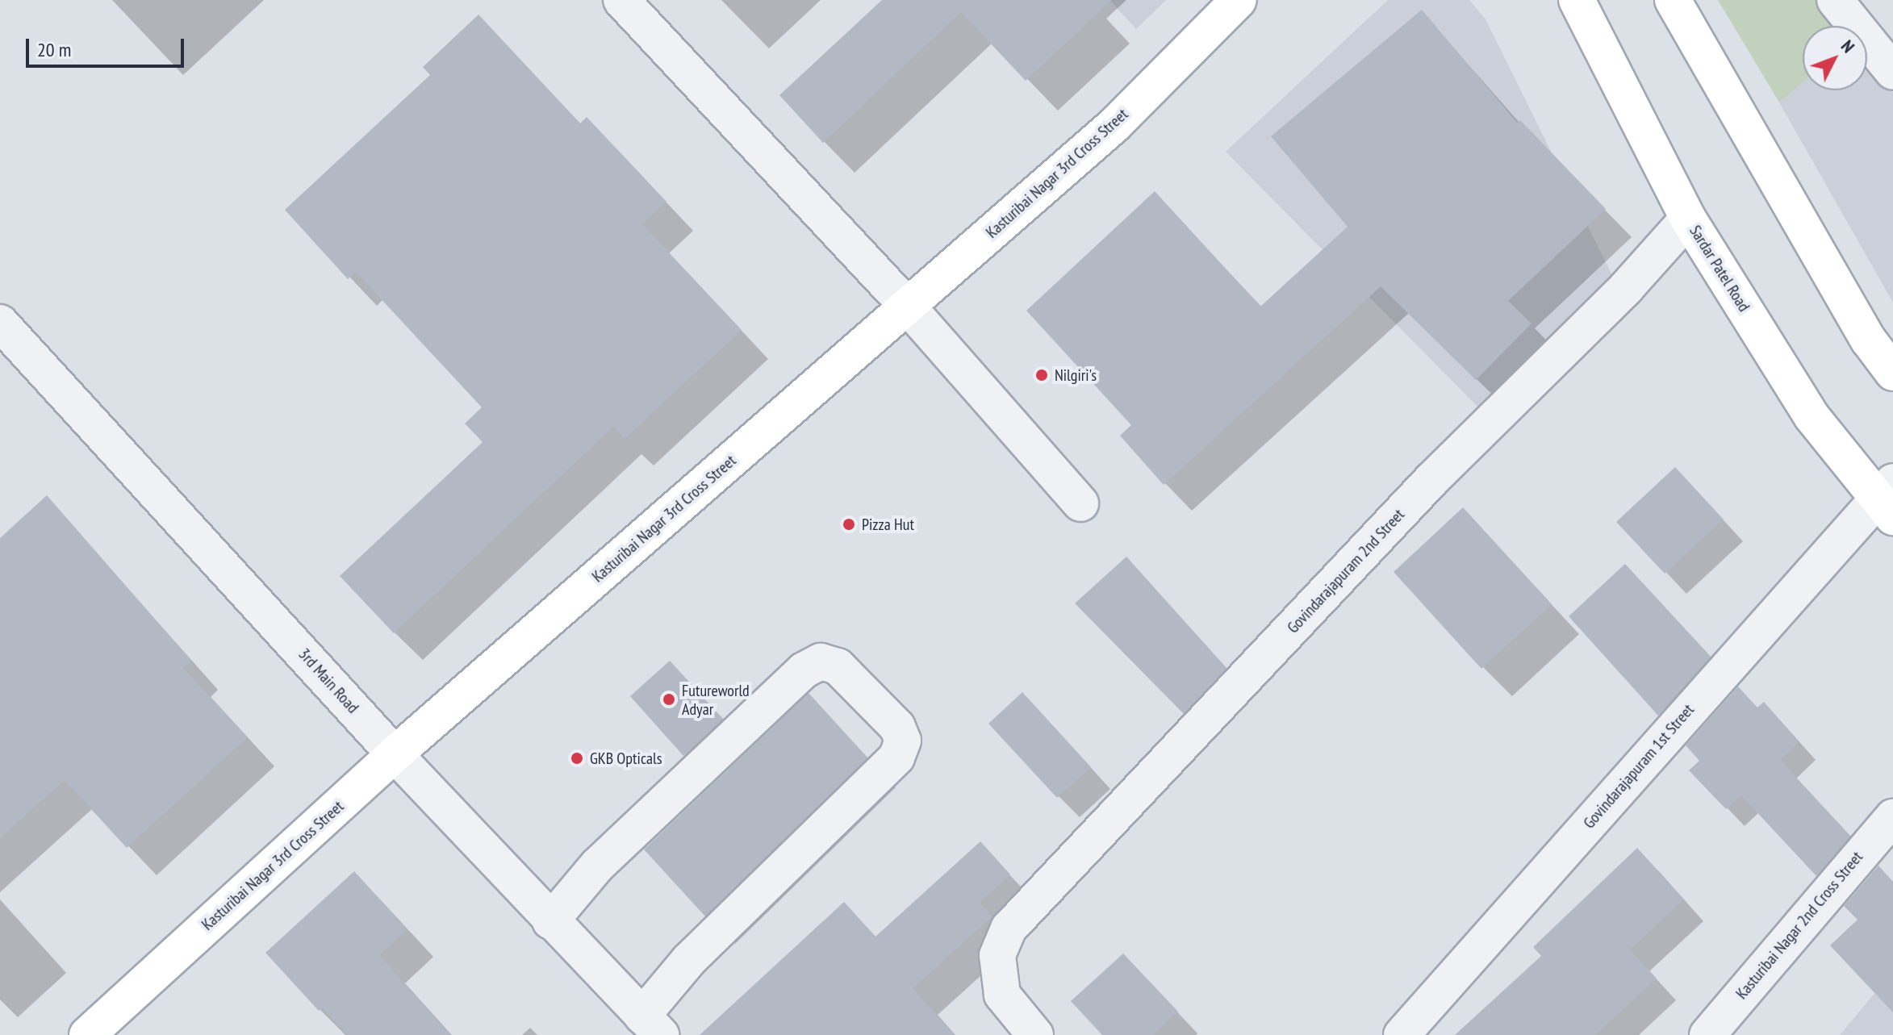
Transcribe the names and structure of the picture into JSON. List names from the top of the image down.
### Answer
{
  "streets": {
    "street": [
      "Kasturibai Nagar 3rd Cross Street",
      "Sardar Patel Road",
      "Govindarajapuram 2nd Street",
      "3rd Main Road",
      "Govindarajapuram 1st Street",
      "Kasturibai Nagar 2nd Cross Street"
    ]
  },
  "crossings": [
    ["Kasturibai Nagar 3rd Cross Street", "3rd Main Road"],
    ["Sardar Patel Road", "Govindarajapuram 2nd Street"],
    ["Sardar Patel Road", "Govindarajapuram 1st Street"]
  ],
  "places": [
    "Nilgiri's",
    "Pizza Hut",
    "Futureworld Adyar",
    "GKB Opticals"
  ],
  "scale_bar": "20 m",
  "north": "top right"
}
